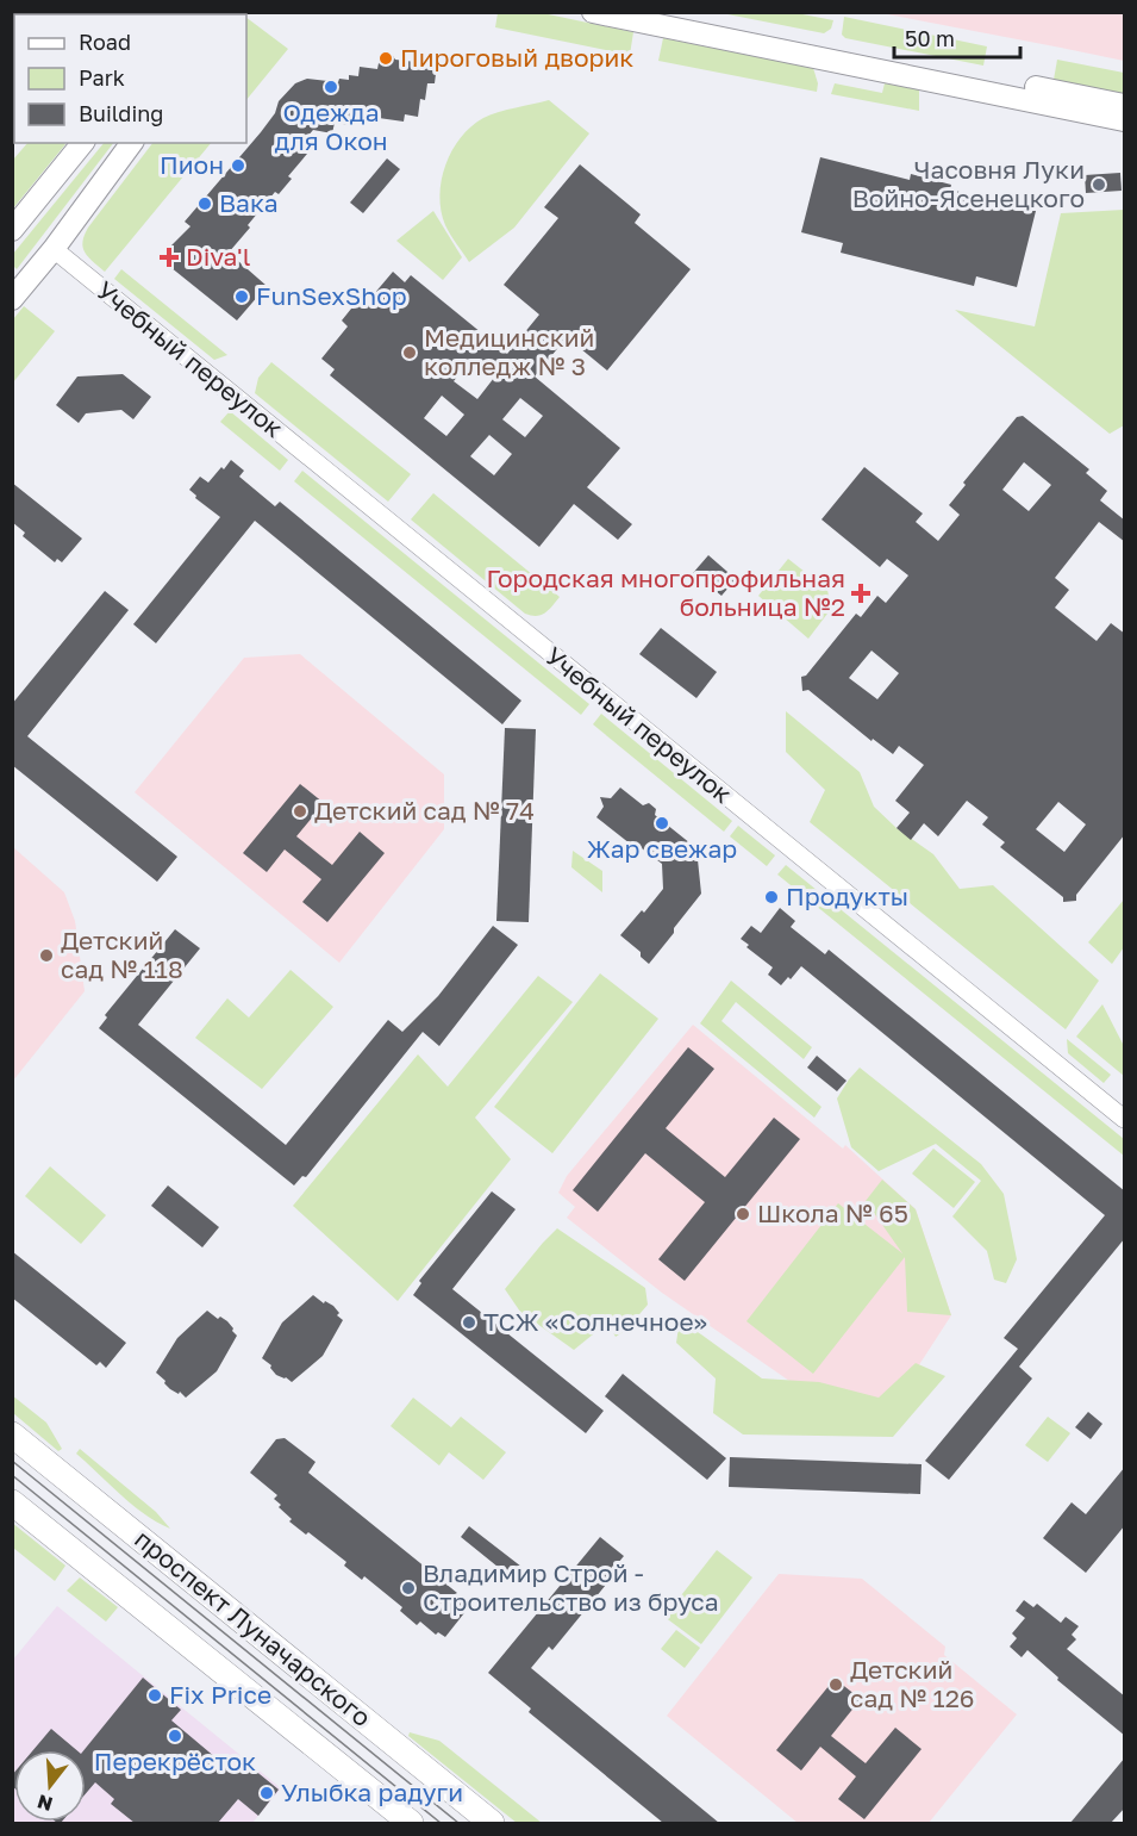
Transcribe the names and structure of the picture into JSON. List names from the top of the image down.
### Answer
{
  "streets": {
    "main road": ["проспект Луначарского"],
    "street": ["Учебный переулок"]
  },
  "places": {
    "other": [
      "Пироговый дворик",
      "Одежда для Окон",
      "Пион",
      "Часовня Луки Войно-Ясенецкого",
      "Вака",
      "FunSexShop",
      "Медицинский колледж № 3",
      "Детский сад № 74",
      "Жар свежар",
      "Продукты",
      "Детский сад № 118",
      "Школа № 65",
      "ТСЖ «Солнечное»",
      "Владимир Строй - Строительство из бруса",
      "Детский сад № 126",
      "Fix Price",
      "Перекрёсток",
      "Улыбка радуги"
    ],
    "health": ["Diva'l", "Городская многопрофильная больница №2"]
  },
  "legend": ["Road", "Park", "Building"],
  "scale_bar": "50 m",
  "north": "bottom"
}
